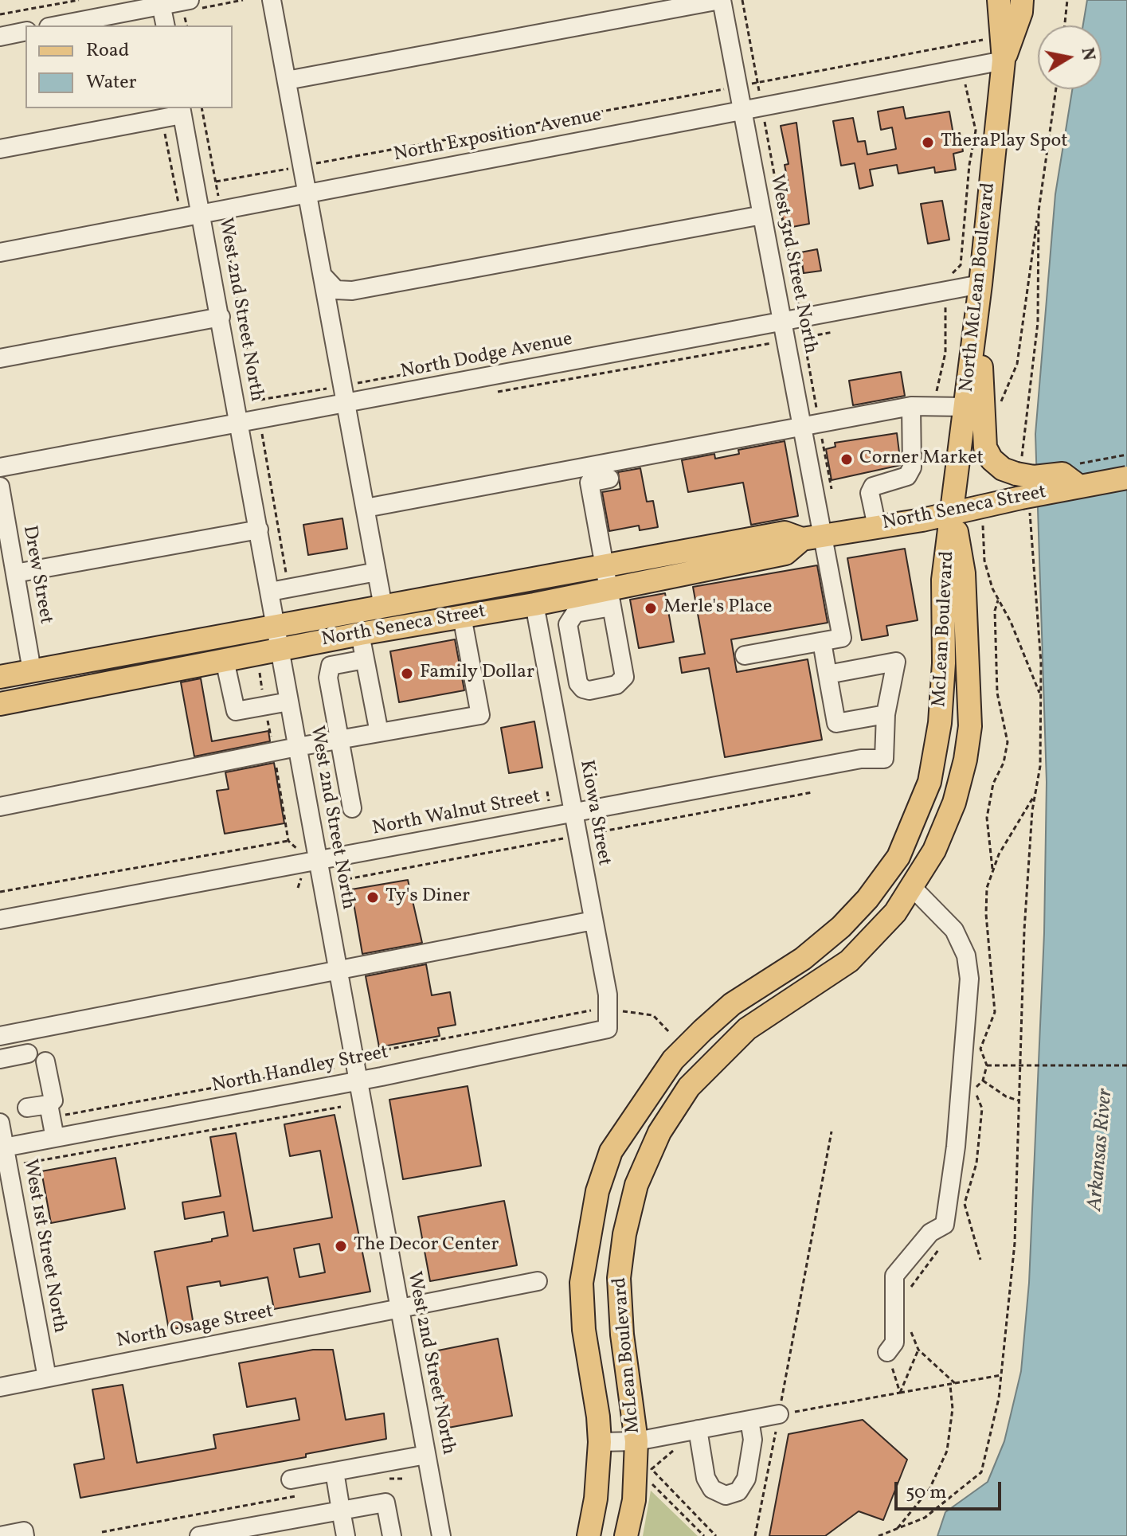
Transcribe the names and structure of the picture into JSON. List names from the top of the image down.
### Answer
{
  "streets": {
    "main road": ["North McLean Boulevard", "North Seneca Street", "McLean Boulevard"],
    "street": [
      "North Exposition Avenue",
      "West 3rd Street North",
      "West 2nd Street North",
      "North Dodge Avenue",
      "Drew Street",
      "Kiowa Street",
      "North Walnut Street",
      "North Handley Street",
      "West 1st Street North",
      "North Osage Street"
    ]
  },
  "crossings": [
    ["North Exposition Avenue", "West 3rd Street North"],
    ["North Exposition Avenue", "North McLean Boulevard"],
    ["North Exposition Avenue", "West 2nd Street North"],
    ["West 3rd Street North", "North Dodge Avenue"],
    ["West 3rd Street North", "North Seneca Street"],
    ["North McLean Boulevard", "North Dodge Avenue"],
    ["North McLean Boulevard", "North Seneca Street"],
    ["North McLean Boulevard", "McLean Boulevard"],
    ["West 2nd Street North", "North Dodge Avenue"],
    ["West 2nd Street North", "North Seneca Street"],
    ["West 2nd Street North", "North Walnut Street"],
    ["West 2nd Street North", "North Handley Street"],
    ["West 2nd Street North", "North Osage Street"],
    ["North Seneca Street", "Drew Street"],
    ["North Seneca Street", "McLean Boulevard"],
    ["North Seneca Street", "Kiowa Street"],
    ["Kiowa Street", "North Walnut Street"],
    ["Kiowa Street", "North Handley Street"],
    ["North Handley Street", "West 1st Street North"],
    ["West 1st Street North", "North Osage Street"]
  ],
  "water": ["Arkansas River"],
  "places": [
    "TheraPlay Spot",
    "Corner Market",
    "Merle's Place",
    "Family Dollar",
    "Ty's Diner",
    "The Decor Center"
  ],
  "legend": ["Road", "Water"],
  "scale_bar": "50 m",
  "north": "right"
}
